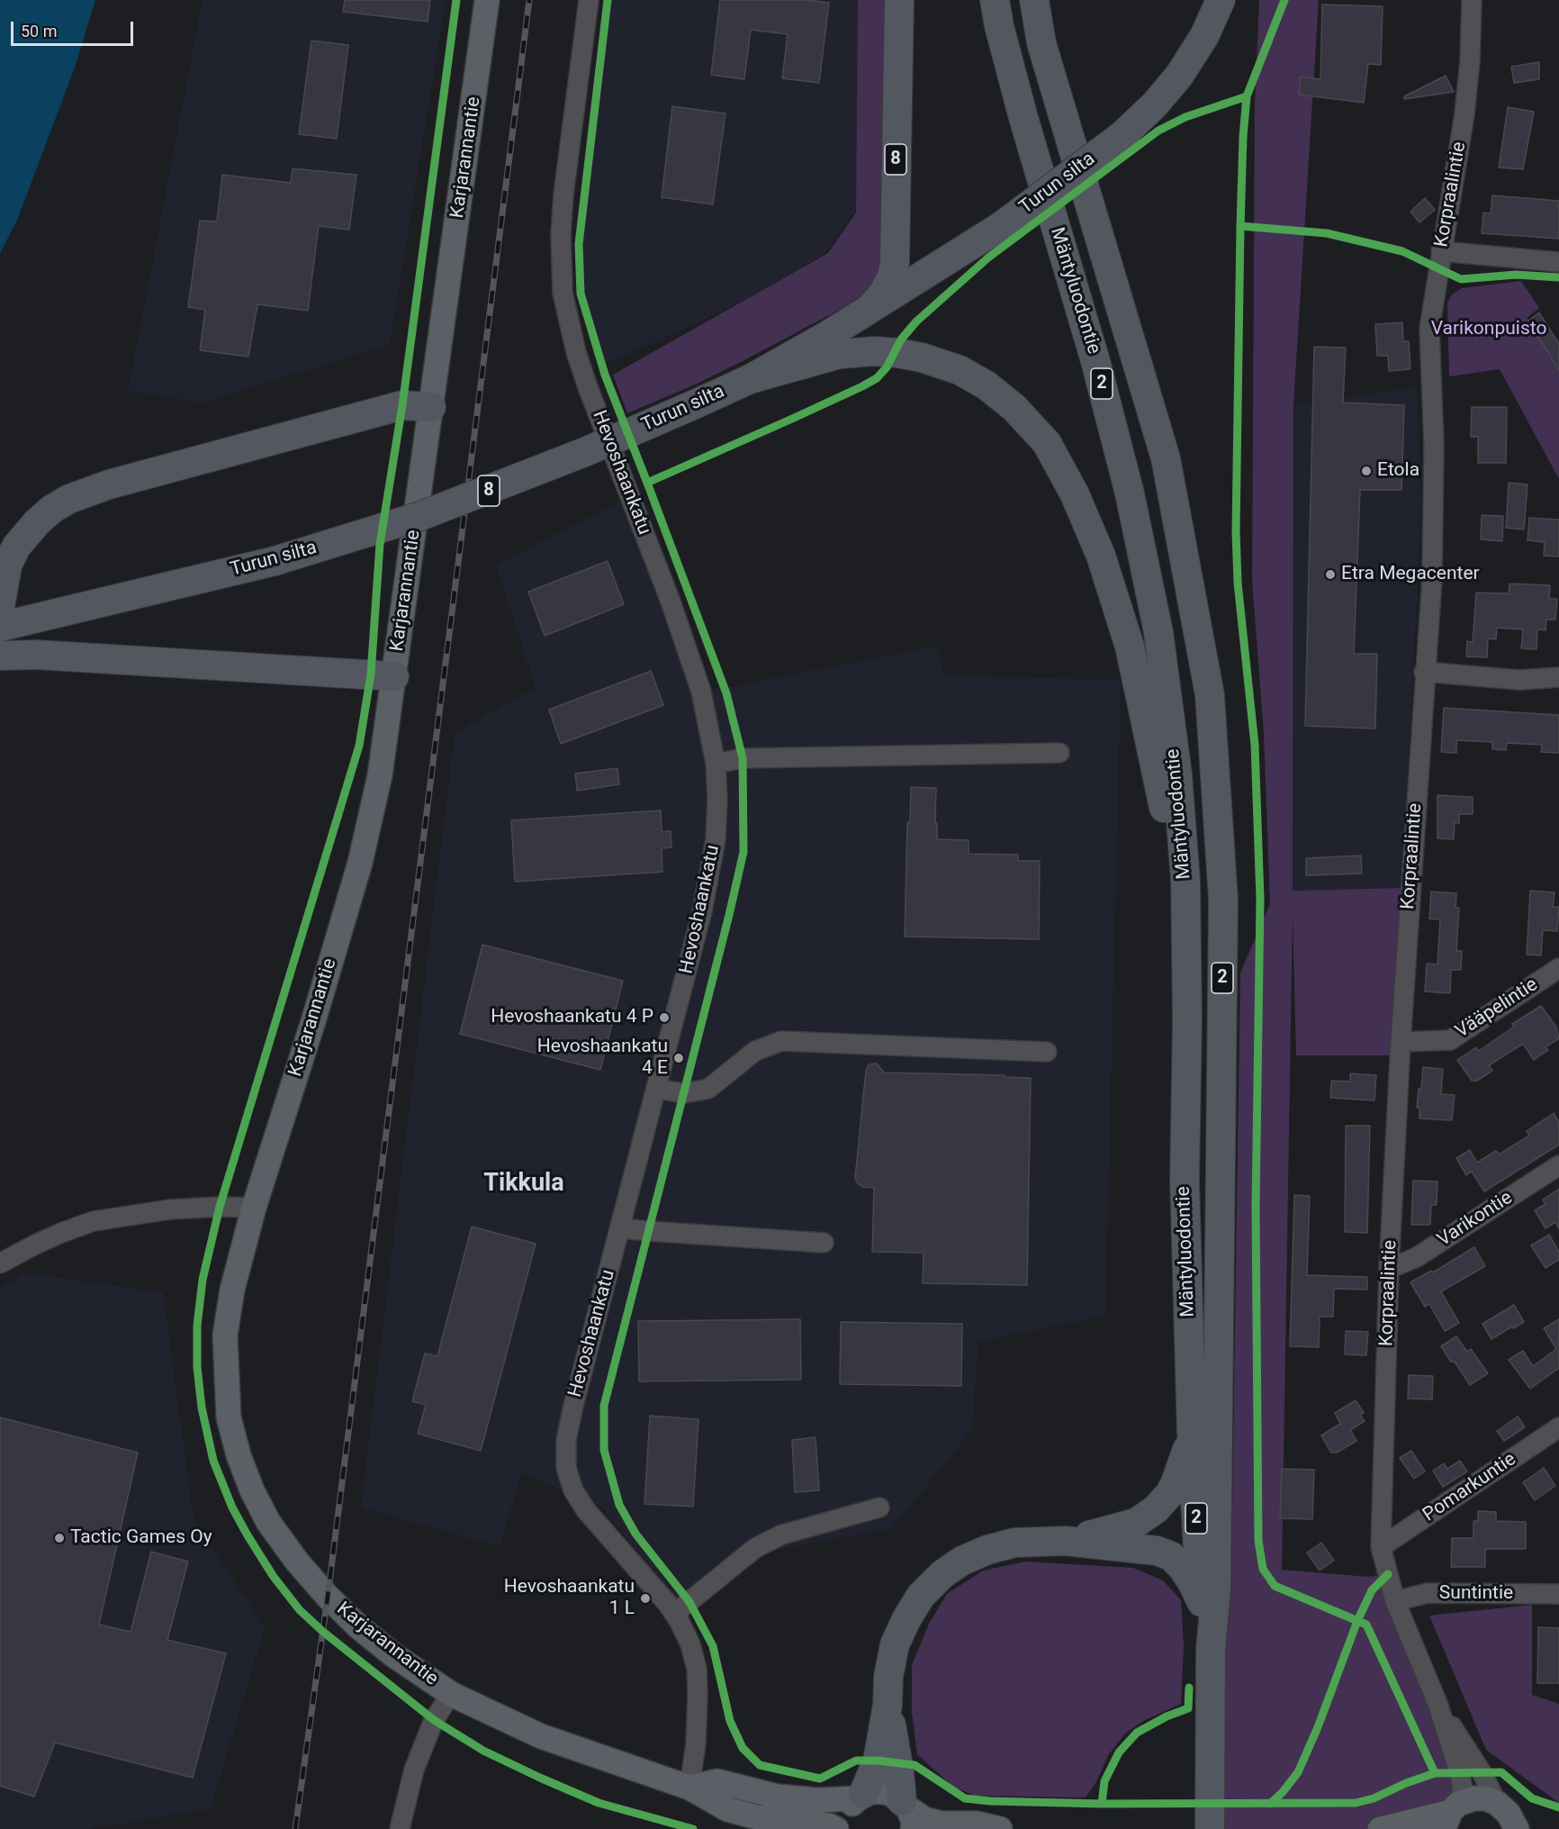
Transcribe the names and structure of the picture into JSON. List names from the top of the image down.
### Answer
{
  "streets": {
    "highway": [
      "8",
      "Turun silta",
      "Mäntyluodontie",
      "2"
    ],
    "main road": ["Karjarannantie"],
    "street": [
      "Korpraalintie",
      "Hevoshaankatu",
      "Vääpelintie",
      "Varikontie",
      "Pomarkuntie",
      "Suntintie"
    ]
  },
  "crossings": [
    ["Karjarannantie", "Hevoshaankatu"],
    ["8", "Turun silta"],
    ["Korpraalintie", "Vääpelintie"],
    ["Korpraalintie", "Varikontie"],
    ["Korpraalintie", "Pomarkuntie"],
    ["Korpraalintie", "Suntintie"]
  ],
  "districts": ["Tikkula"],
  "parks": ["Varikonpuisto"],
  "places": [
    "Etola",
    "Etra Megacenter",
    "Hevoshaankatu 4 P",
    "Hevoshaankatu 4 E",
    "Tactic Games Oy",
    "Hevoshaankatu 1 L"
  ],
  "scale_bar": "50 m"
}
